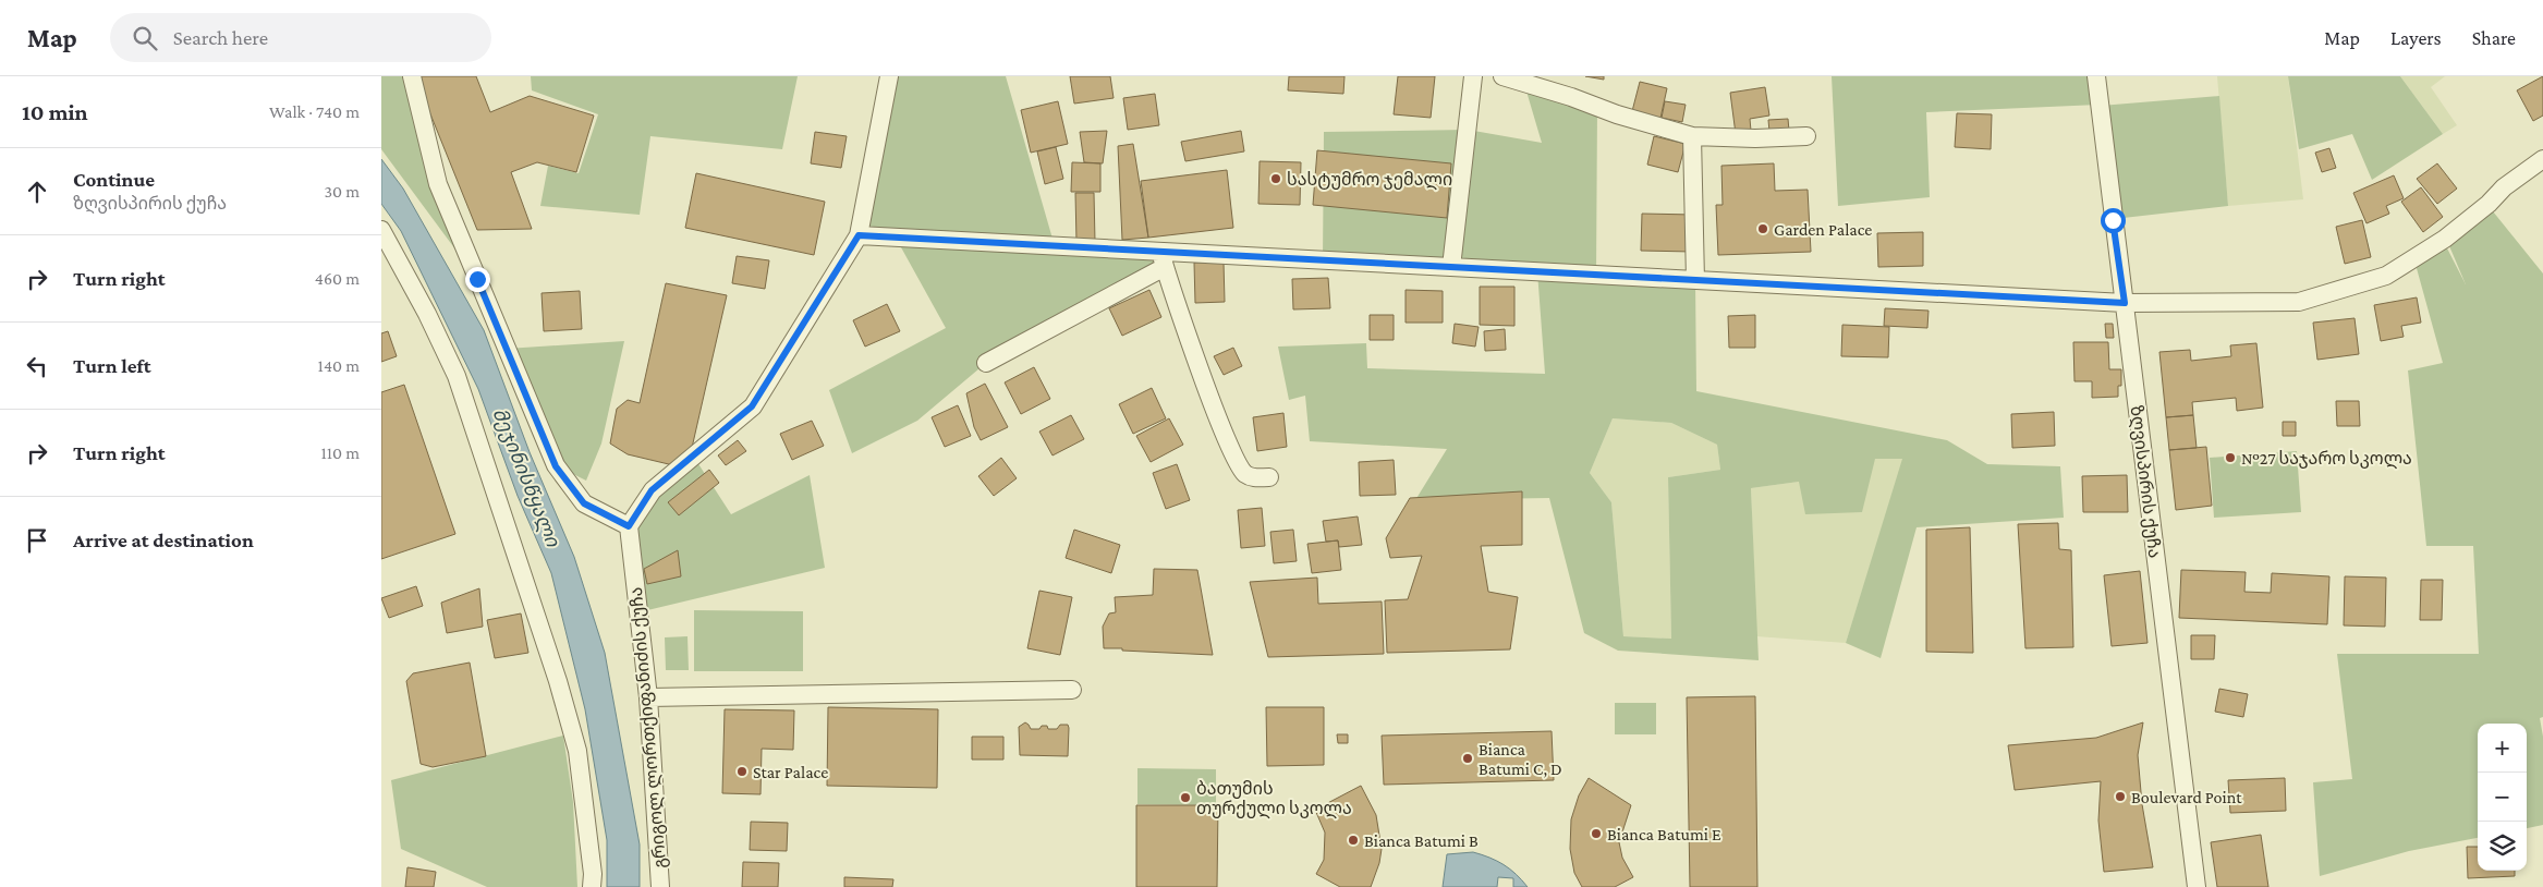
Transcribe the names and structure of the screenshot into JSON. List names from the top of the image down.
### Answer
{
  "streets": {
    "street": ["ზღვისპირის ქუჩა", "გრიგოლ ლორთქიფანიძის ქუჩა"]
  },
  "water": ["მეჯინისწყალი"],
  "places": [
    "სასტუმრო ჯემალი",
    "Garden Palace",
    "№27 საჯარო სკოლა",
    "Bianca Batumi C, D",
    "Star Palace",
    "Boulevard Point",
    "ბათუმის თურქული სკოლა",
    "Bianca Batumi E",
    "Bianca Batumi B"
  ],
  "page": {
    "header": "Map",
    "search": "Search here",
    "nav": ["Map", "Layers", "Share"],
    "heading": ["10 min", "Walk · 740 m"],
    "list": [
      ["Continue", "ზღვისპირის ქუჩა", "30 m"],
      ["Turn right", "460 m"],
      ["Turn left", "140 m"],
      ["Turn right", "110 m"],
      "Arrive at destination"
    ],
    "map_buttons": ["+", "−"]
  }
}
